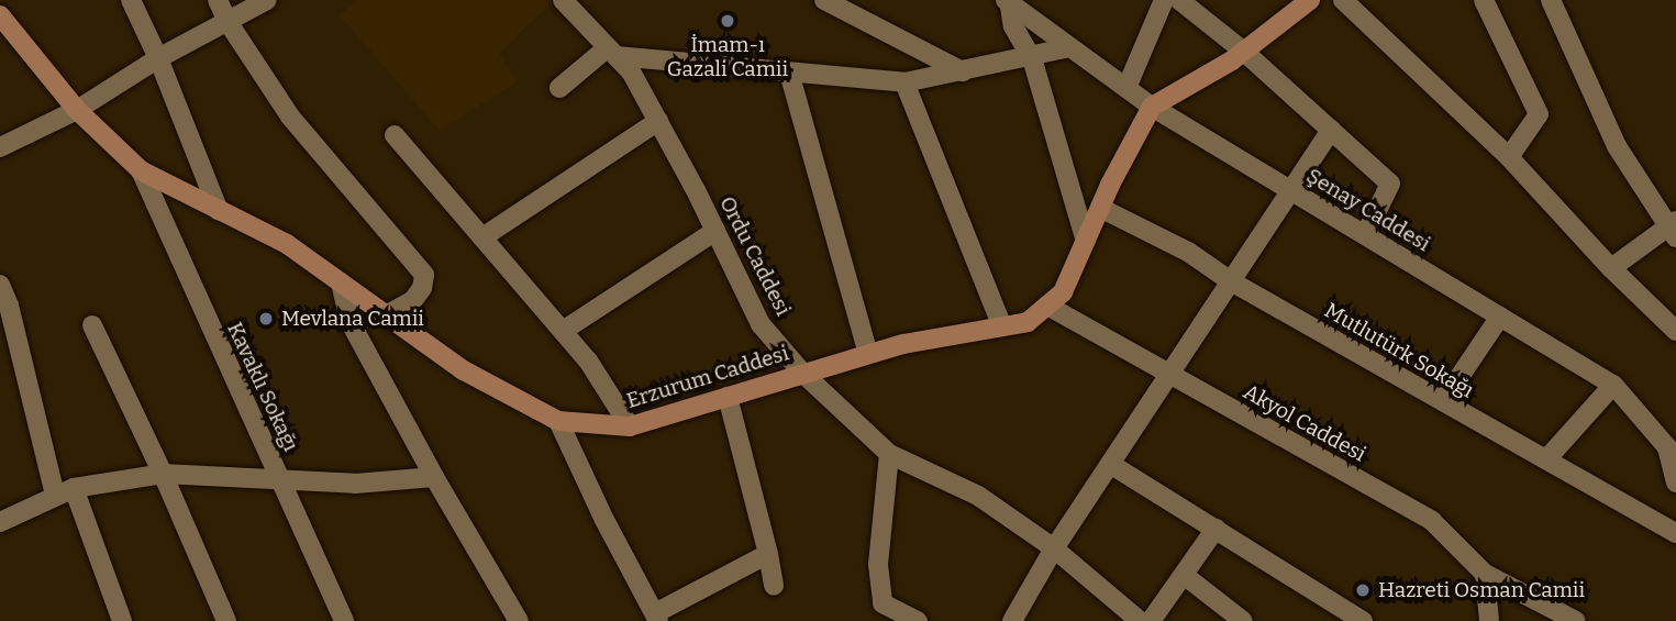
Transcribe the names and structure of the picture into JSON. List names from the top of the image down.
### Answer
{
  "streets": {
    "street": [
      "Şenay Caddesi",
      "Ordu Caddesi",
      "Mutlutürk Sokağı",
      "Erzurum Caddesi",
      "Kavaklı Sokağı",
      "Akyol Caddesi"
    ]
  },
  "crossings": [
    ["Şenay Caddesi", "Erzurum Caddesi"],
    ["Ordu Caddesi", "Erzurum Caddesi"],
    ["Mutlutürk Sokağı", "Erzurum Caddesi"],
    ["Erzurum Caddesi", "Kavaklı Sokağı"],
    ["Erzurum Caddesi", "Akyol Caddesi"]
  ],
  "places": ["İmam-ı Gazali Camii", "Mevlana Camii", "Hazreti Osman Camii"]
}
